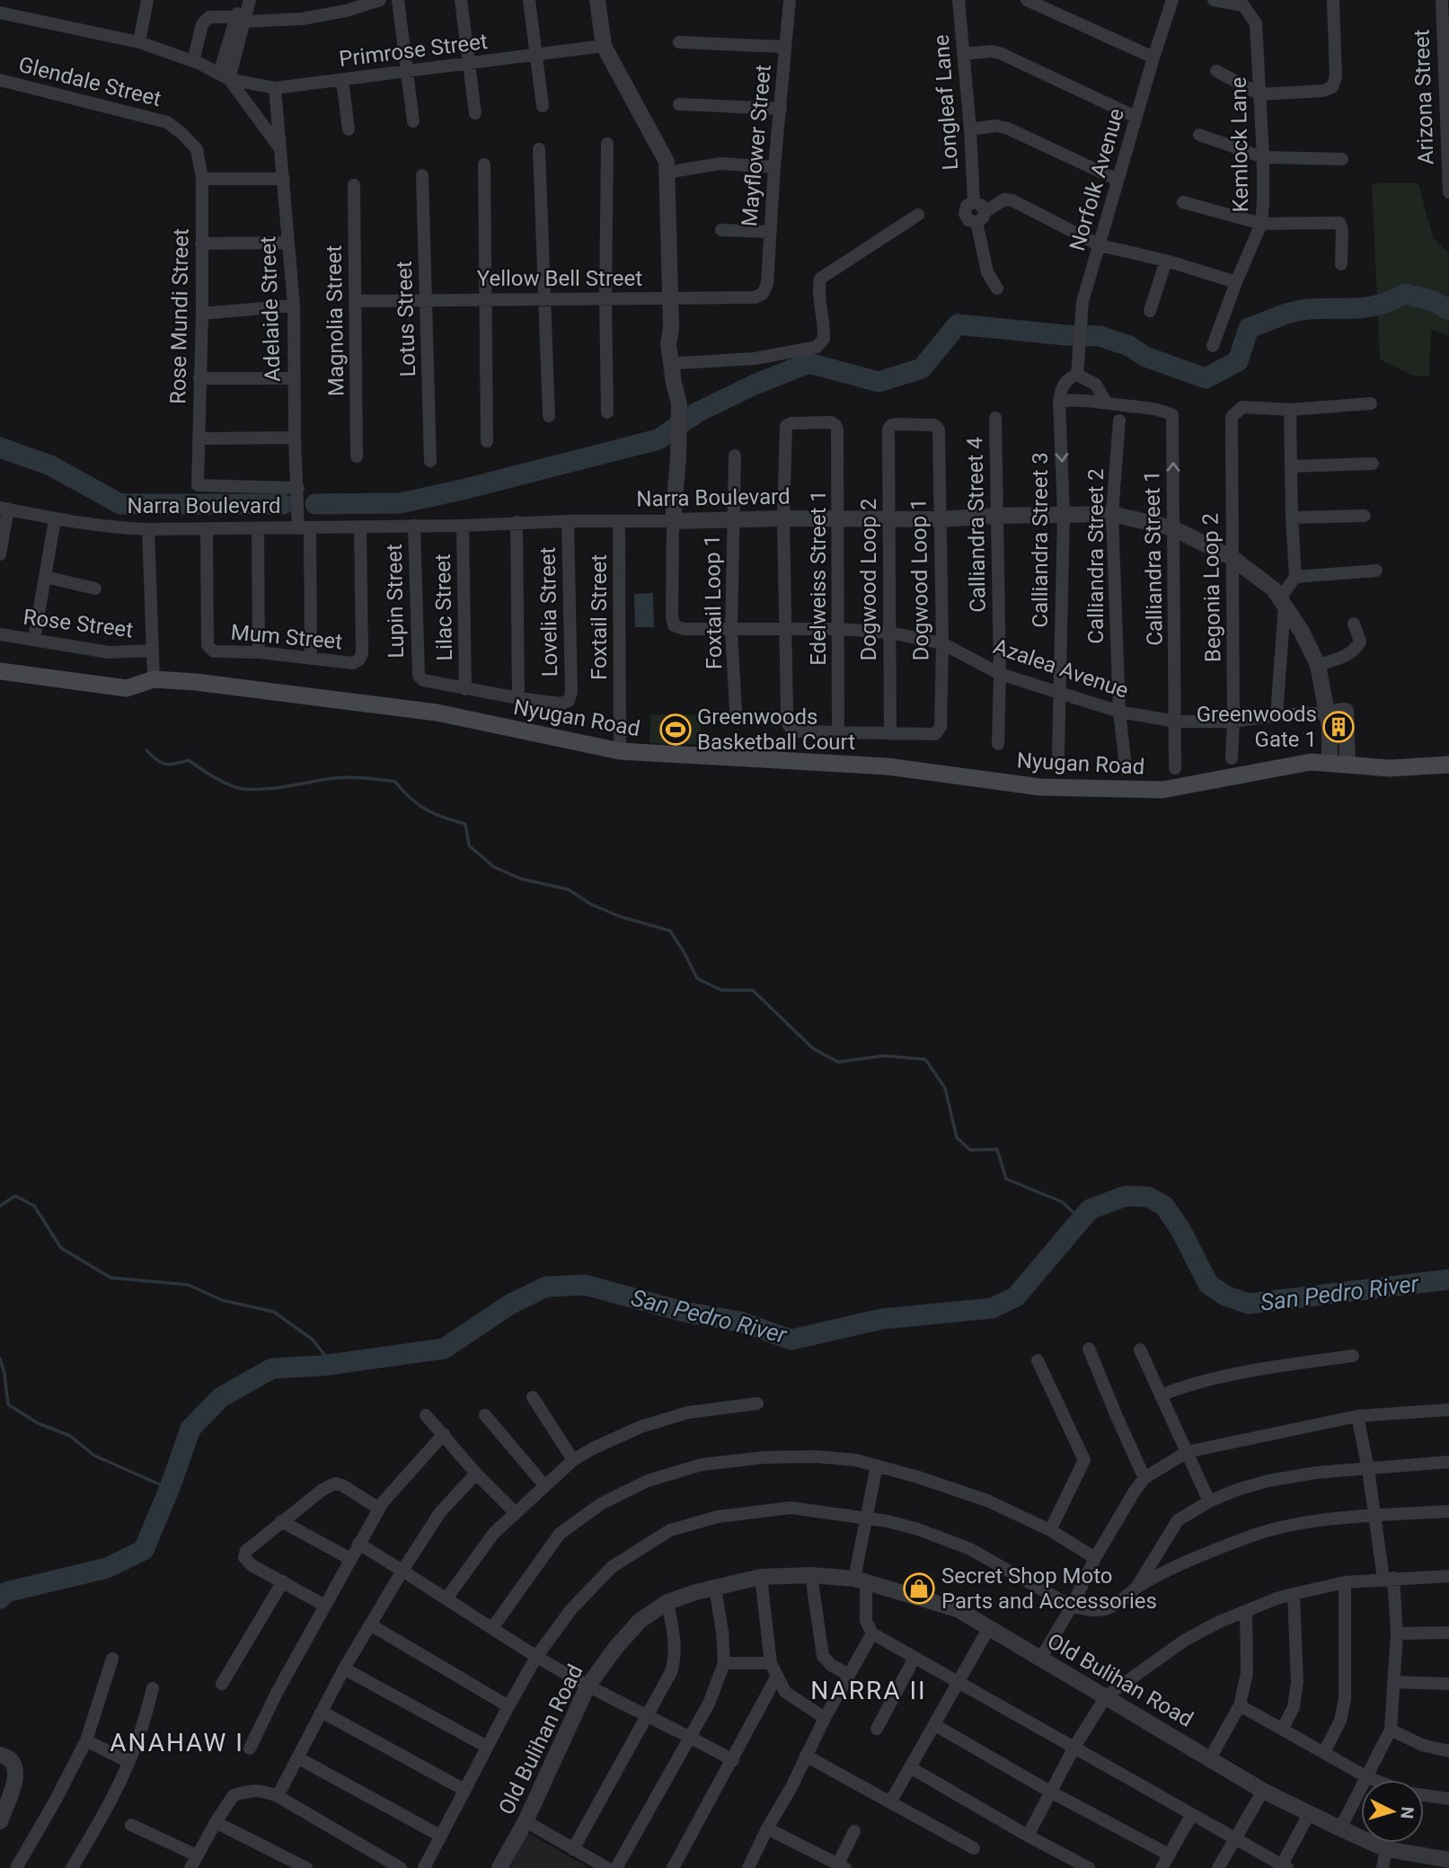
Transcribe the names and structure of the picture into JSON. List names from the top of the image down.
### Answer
{
  "streets": {
    "main road": ["Nyugan Road"],
    "street": [
      "Primrose Street",
      "Glendale Street",
      "Arizona Street",
      "Longleaf Lane",
      "Kemlock Lane",
      "Mayflower Street",
      "Norfolk Avenue",
      "Yellow Bell Street",
      "Adelaide Street",
      "Rose Mundi Street",
      "Lotus Street",
      "Magnolia Street",
      "Narra Boulevard",
      "Calliandra Street 4",
      "Calliandra Street 3",
      "Calliandra Street 2",
      "Calliandra Street 1",
      "Edelweiss Street 1",
      "Dogwood Loop 2",
      "Dogwood Loop 1",
      "Begonia Loop 2",
      "Lupin Street",
      "Foxtail Loop 1",
      "Lilac Street",
      "Lovelia Street",
      "Foxtail Street",
      "Rose Street",
      "Mum Street",
      "Azalea Avenue",
      "Old Bulihan Road"
    ]
  },
  "crossings": [
    ["Primrose Street", "Adelaide Street"],
    ["Glendale Street", "Rose Mundi Street"],
    ["Mayflower Street", "Yellow Bell Street"],
    ["Yellow Bell Street", "Lotus Street"],
    ["Yellow Bell Street", "Magnolia Street"],
    ["Adelaide Street", "Rose Mundi Street"],
    ["Adelaide Street", "Narra Boulevard"],
    ["Adelaide Street", "Mum Street"],
    ["Narra Boulevard", "Calliandra Street 4"],
    ["Narra Boulevard", "Calliandra Street 3"],
    ["Narra Boulevard", "Calliandra Street 2"],
    ["Narra Boulevard", "Calliandra Street 1"],
    ["Narra Boulevard", "Edelweiss Street 1"],
    ["Narra Boulevard", "Dogwood Loop 2"],
    ["Narra Boulevard", "Dogwood Loop 1"],
    ["Narra Boulevard", "Begonia Loop 2"],
    ["Narra Boulevard", "Lupin Street"],
    ["Narra Boulevard", "Foxtail Loop 1"],
    ["Narra Boulevard", "Lilac Street"],
    ["Narra Boulevard", "Lovelia Street"],
    ["Narra Boulevard", "Foxtail Street"],
    ["Narra Boulevard", "Mum Street"],
    ["Narra Boulevard", "Azalea Avenue"],
    ["Narra Boulevard", "Nyugan Road"],
    ["Calliandra Street 4", "Azalea Avenue"],
    ["Calliandra Street 3", "Azalea Avenue"],
    ["Calliandra Street 2", "Azalea Avenue"],
    ["Calliandra Street 1", "Azalea Avenue"],
    ["Edelweiss Street 1", "Azalea Avenue"],
    ["Dogwood Loop 2", "Dogwood Loop 1"],
    ["Dogwood Loop 2", "Azalea Avenue"],
    ["Dogwood Loop 1", "Azalea Avenue"],
    ["Begonia Loop 2", "Azalea Avenue"],
    ["Lupin Street", "Lilac Street"],
    ["Foxtail Loop 1", "Azalea Avenue"],
    ["Foxtail Street", "Nyugan Road"]
  ],
  "districts": ["NARRA II", "ANAHAW I"],
  "water": ["San Pedro River"],
  "places": {
    "building": ["Greenwoods Gate 1"],
    "sports": ["Greenwoods Basketball Court"],
    "shop": ["Secret Shop Moto Parts and Accessories"]
  },
  "north": "right"
}
